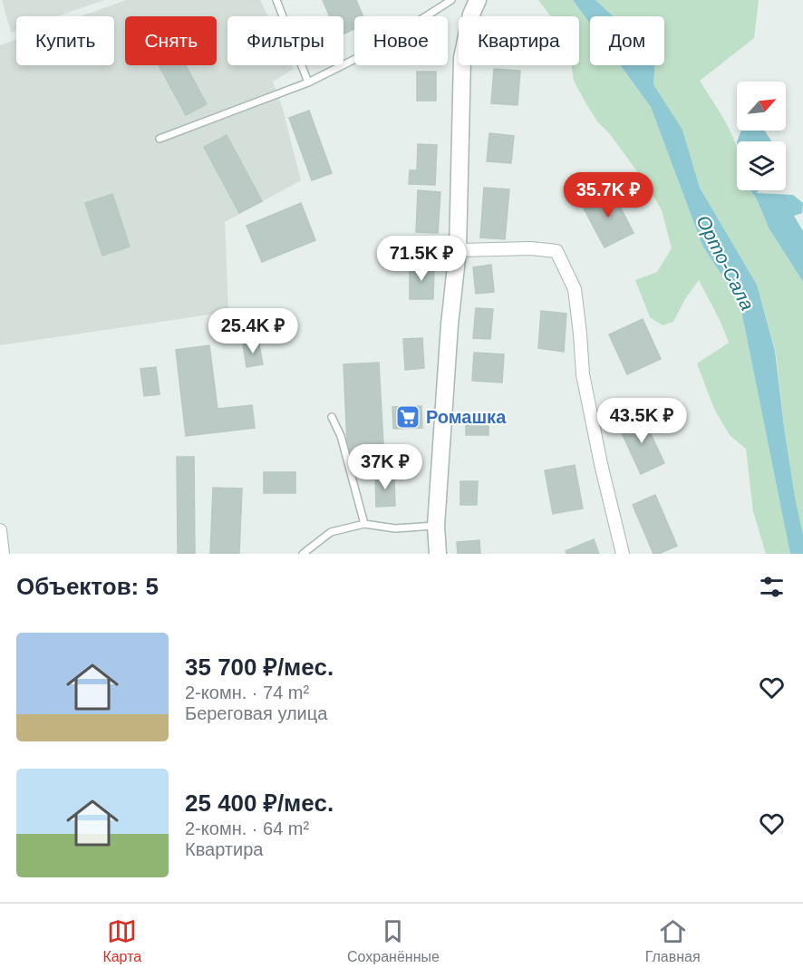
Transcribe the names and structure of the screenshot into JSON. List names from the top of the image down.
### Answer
{
  "water": ["Орто-Сала"],
  "places": {
    "supermarket": ["Ромашка"]
  },
  "north": "top right",
  "page": {
    "chip": [
      "Купить",
      "Снять",
      "Фильтры",
      "Новое",
      "Квартира",
      "Дом"
    ],
    "price": [
      "35.7K ₽",
      "71.5K ₽",
      "25.4K ₽",
      "43.5K ₽",
      "37K ₽"
    ],
    "heading": "Объектов: 5",
    "list": [
      {
        "name": "35 700 ₽/мес.",
        "note": "2-комн. · 74 m² · Береговая улица"
      },
      {
        "name": "25 400 ₽/мес.",
        "note": "2-комн. · 64 m² · Квартира"
      }
    ],
    "tabs": ["Карта", "Сохранённые", "Главная"]
  }
}
